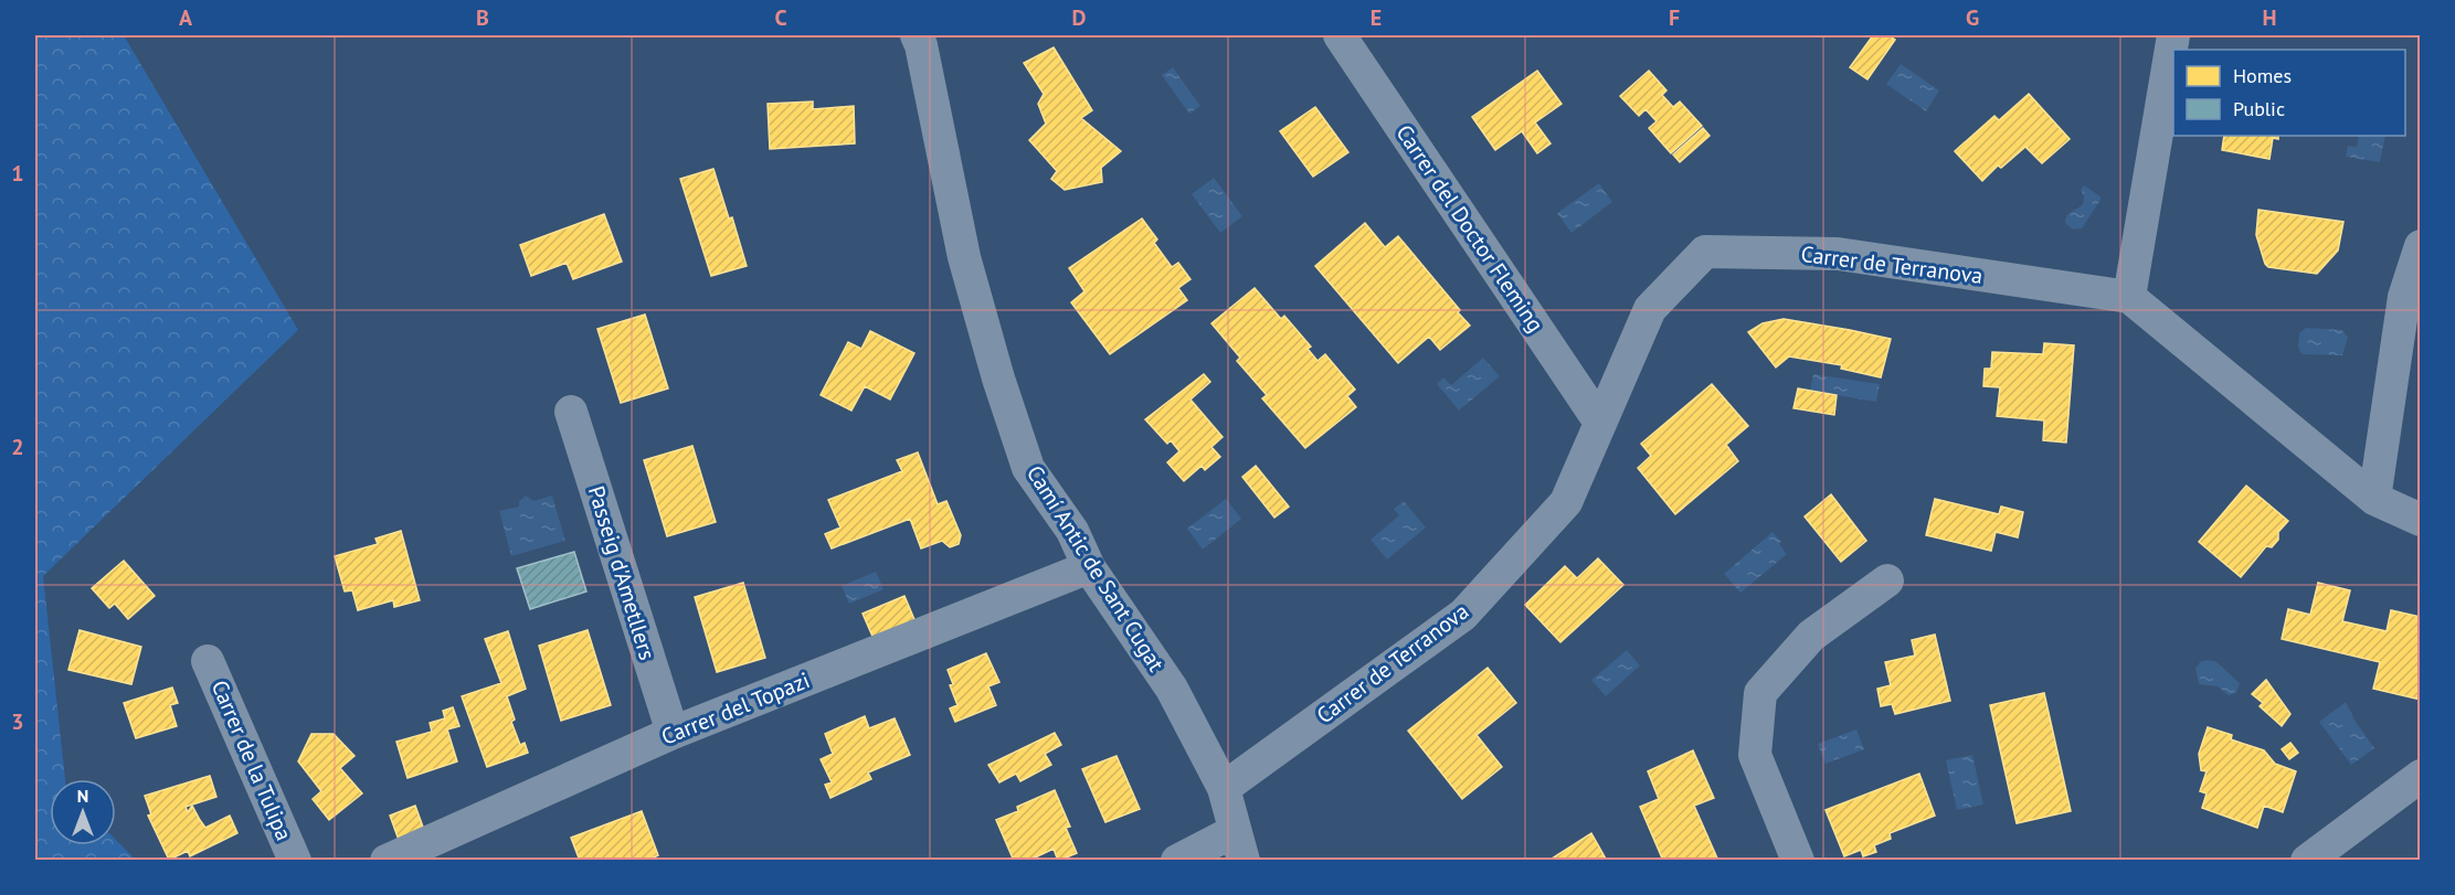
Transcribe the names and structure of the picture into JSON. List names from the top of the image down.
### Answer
{
  "streets": {
    "street": [
      "Carrer del Doctor Fleming",
      "Carrer de Terranova",
      "Camí Antic de Sant Cugat",
      "Passeig d'Ametllers",
      "Carrer del Topazi",
      "Carrer de la Tulipa"
    ]
  },
  "crossings": [
    ["Carrer del Doctor Fleming", "Carrer de Terranova"],
    ["Carrer de Terranova", "Camí Antic de Sant Cugat"],
    ["Camí Antic de Sant Cugat", "Carrer del Topazi"],
    ["Passeig d'Ametllers", "Carrer del Topazi"]
  ],
  "legend": ["Homes", "Public"],
  "north": "top",
  "grid": {
    "columns": [
      "A",
      "B",
      "C",
      "D",
      "E",
      "F",
      "G",
      "H"
    ],
    "rows": ["1", "2", "3"]
  }
}
